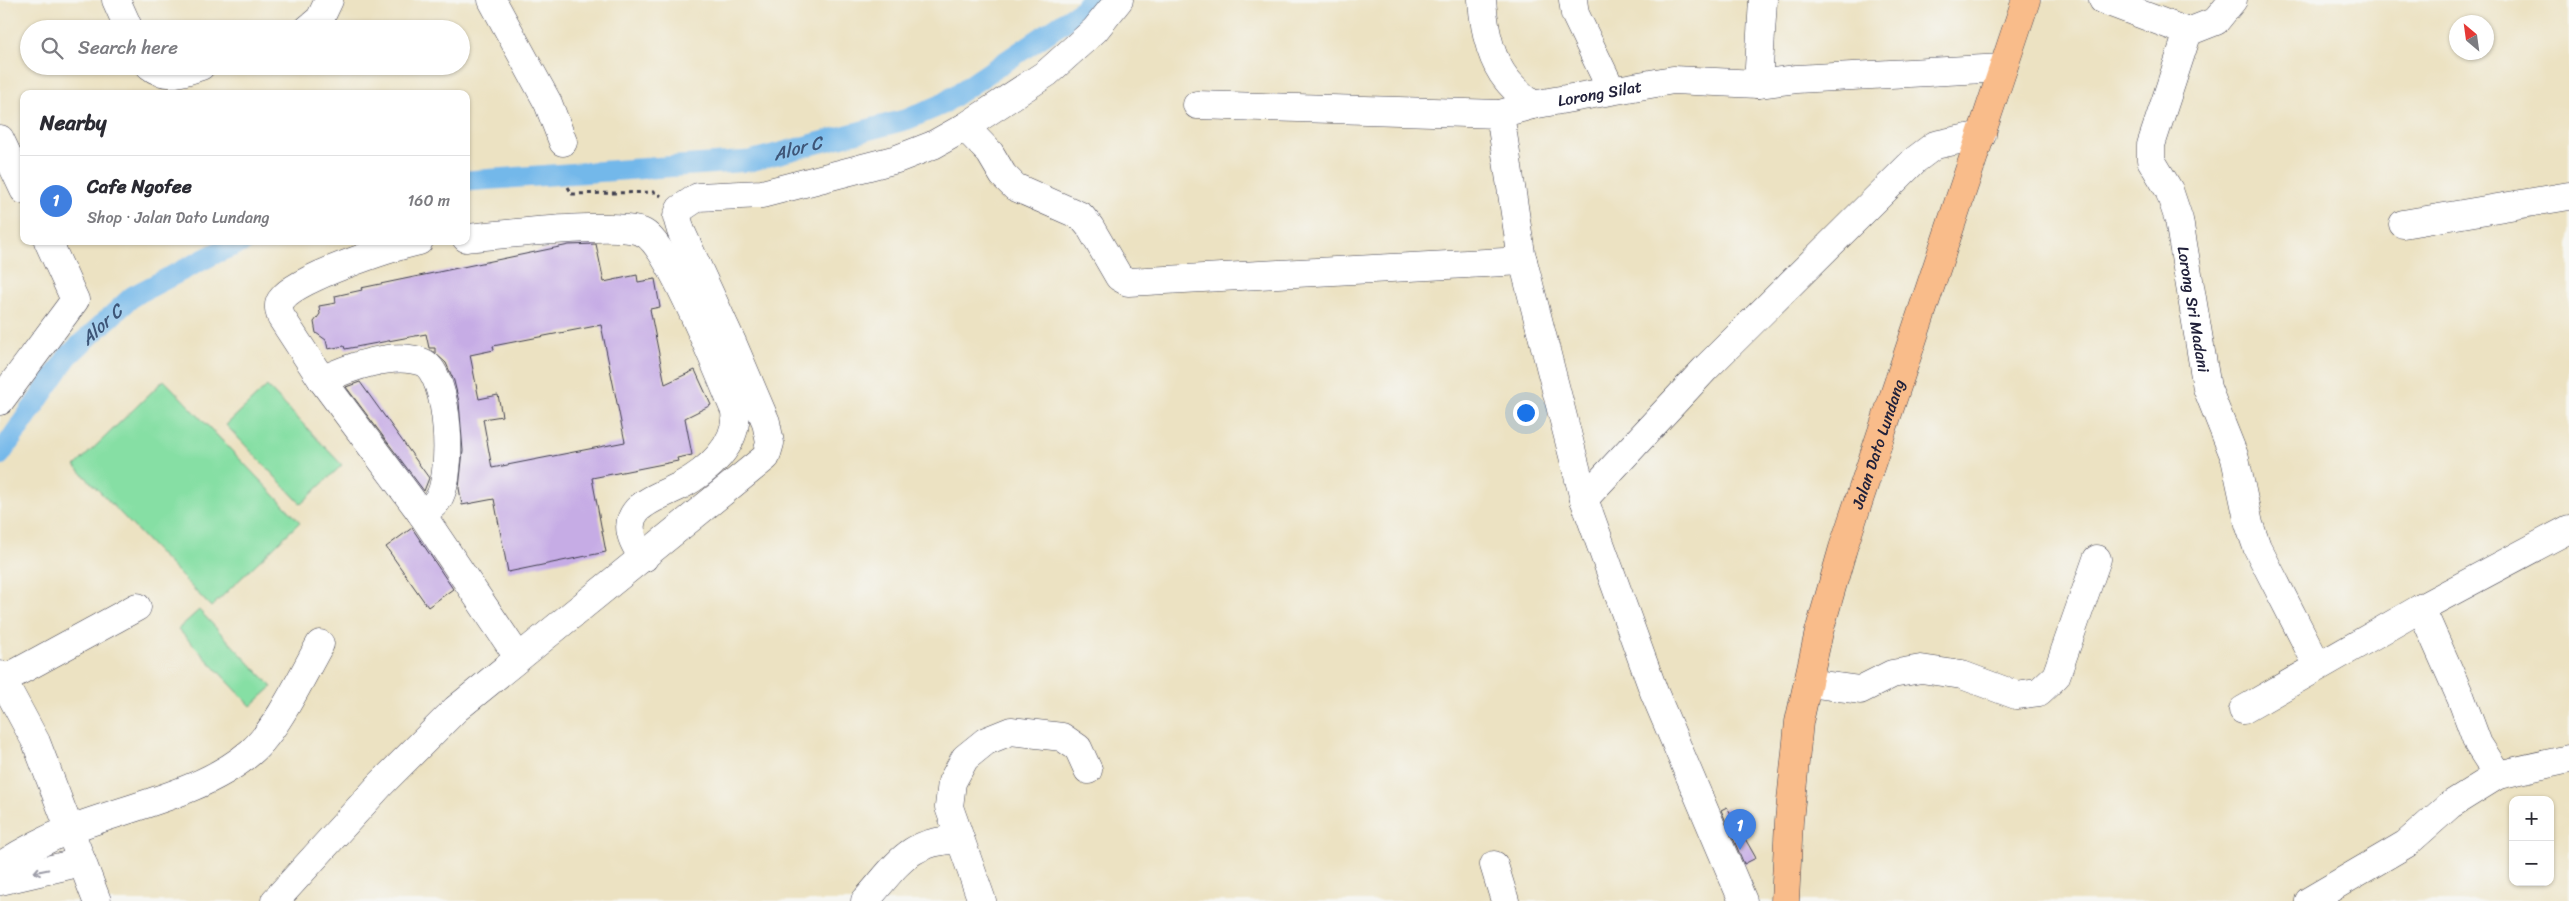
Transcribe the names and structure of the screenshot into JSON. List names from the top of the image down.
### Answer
{
  "streets": {
    "main road": ["Jalan Dato Lundang"],
    "street": ["Lorong Silat", "Lorong Sri Madani"]
  },
  "crossings": [
    ["Lorong Silat", "Jalan Dato Lundang"]
  ],
  "water": ["Alor C"],
  "north": "top left",
  "page": {
    "search": "Search here",
    "heading": "Nearby",
    "list": [
      {
        "mark": "1",
        "name": "Cafe Ngofee",
        "note": "Shop · Jalan Dato Lundang",
        "value": "160 m"
      }
    ],
    "map_buttons": ["+", "−"],
    "pins": "1"
  }
}
